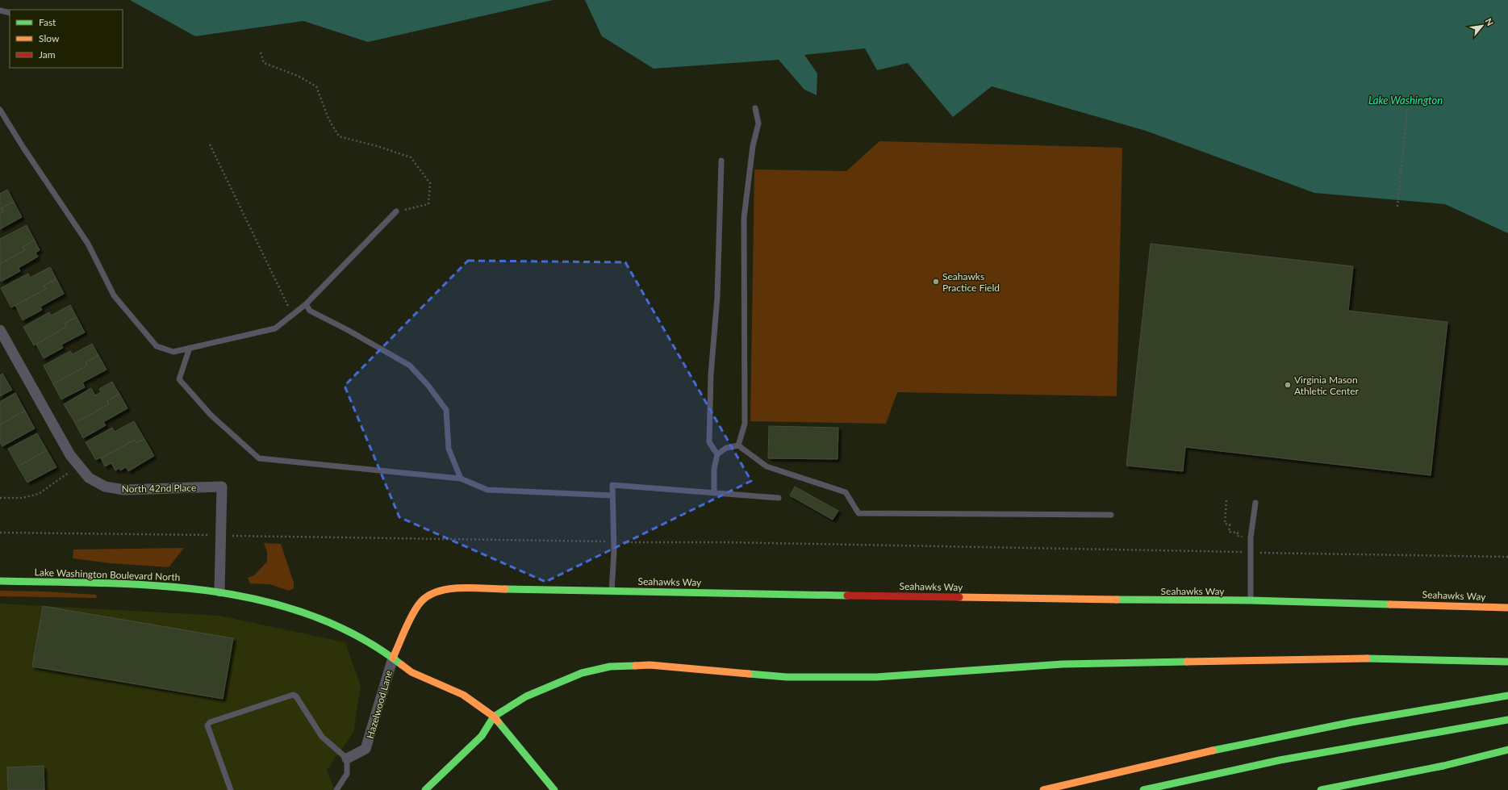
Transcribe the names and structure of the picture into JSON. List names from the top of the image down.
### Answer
{
  "streets": {
    "main road": ["Lake Washington Boulevard North", "Seahawks Way"],
    "street": ["North 42nd Place", "Hazelwood Lane"]
  },
  "crossings": [
    ["North 42nd Place", "Lake Washington Boulevard North"],
    ["Lake Washington Boulevard North", "Seahawks Way"],
    ["Lake Washington Boulevard North", "Hazelwood Lane"],
    ["Seahawks Way", "Hazelwood Lane"]
  ],
  "water": ["Lake Washington"],
  "places": ["Seahawks Practice Field", "Virginia Mason Athletic Center"],
  "legend": ["Fast", "Slow", "Jam"],
  "north": "top right"
}
